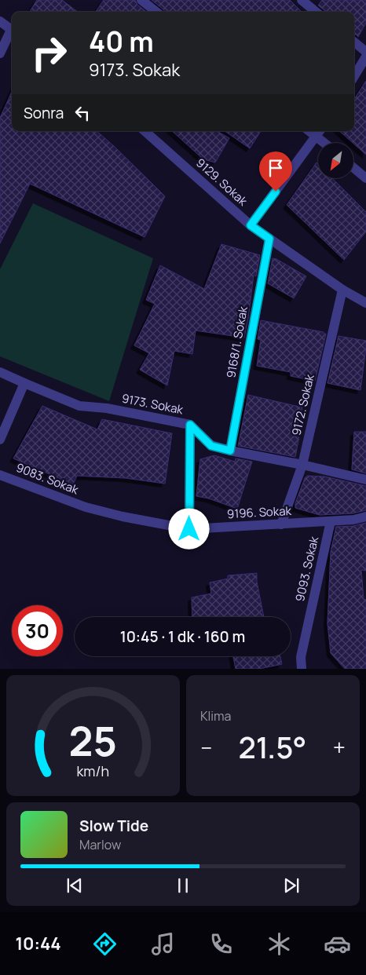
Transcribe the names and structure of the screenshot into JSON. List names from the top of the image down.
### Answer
{
  "streets": {
    "street": [
      "9129. Sokak",
      "9168/1. Sokak",
      "9173. Sokak",
      "9172. Sokak",
      "9083. Sokak",
      "9196. Sokak",
      "9093. Sokak"
    ]
  },
  "crossings": [
    ["9129. Sokak", "9168/1. Sokak"],
    ["9129. Sokak", "9172. Sokak"],
    ["9168/1. Sokak", "9173. Sokak"],
    ["9173. Sokak", "9172. Sokak"],
    ["9172. Sokak", "9196. Sokak"],
    ["9083. Sokak", "9196. Sokak"],
    ["9196. Sokak", "9093. Sokak"]
  ],
  "north": "bottom left",
  "page": {
    "turn": ["40 m", "9173. Sokak"],
    "then": "Sonra",
    "limit": "30",
    "trip": "10:45 · 1 dk · 160 m",
    "tile": "Klima",
    "heat": ["−", "21.5°", "+"],
    "song": ["Slow Tide", "Marlow"],
    "tabs": "10:44",
    "gauge": ["25", "km/h"]
  }
}
